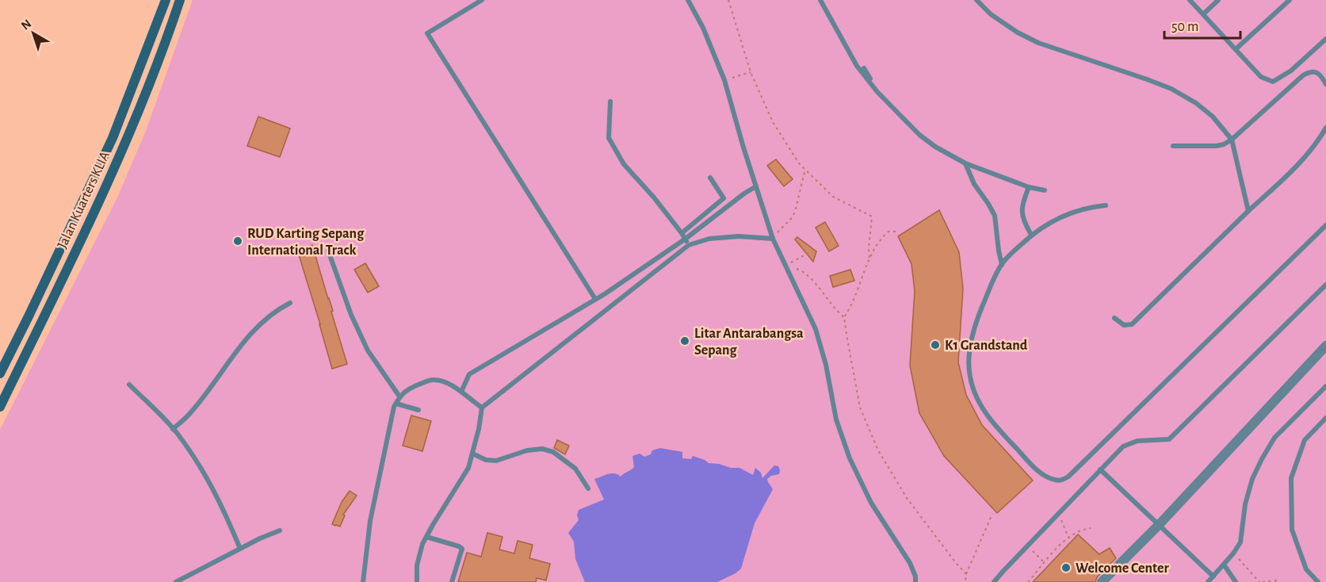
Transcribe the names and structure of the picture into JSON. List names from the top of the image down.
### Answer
{
  "streets": {
    "main road": ["Jalan Kuarters KLIA"]
  },
  "places": [
    "RUD Karting Sepang International Track",
    "Litar Antarabangsa Sepang",
    "K1 Grandstand",
    "Welcome Center"
  ],
  "scale_bar": "50 m",
  "north": "top left"
}
